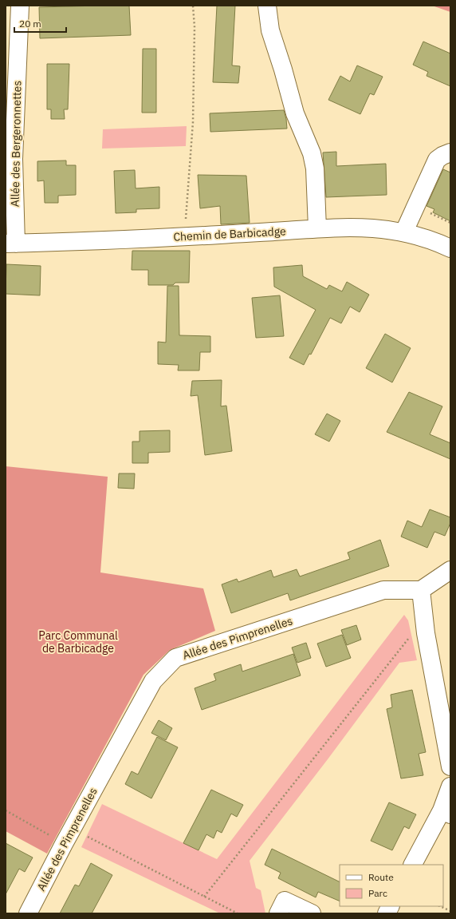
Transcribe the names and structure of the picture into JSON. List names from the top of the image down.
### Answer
{
  "streets": {
    "street": ["Allée des Bergeronnettes", "Chemin de Barbicadge", "Allée des Pimprenelles"]
  },
  "crossings": [
    ["Allée des Bergeronnettes", "Chemin de Barbicadge"]
  ],
  "parks": ["Parc Communal de Barbicadge"],
  "legend": ["Route", "Parc"],
  "scale_bar": "20 m"
}
